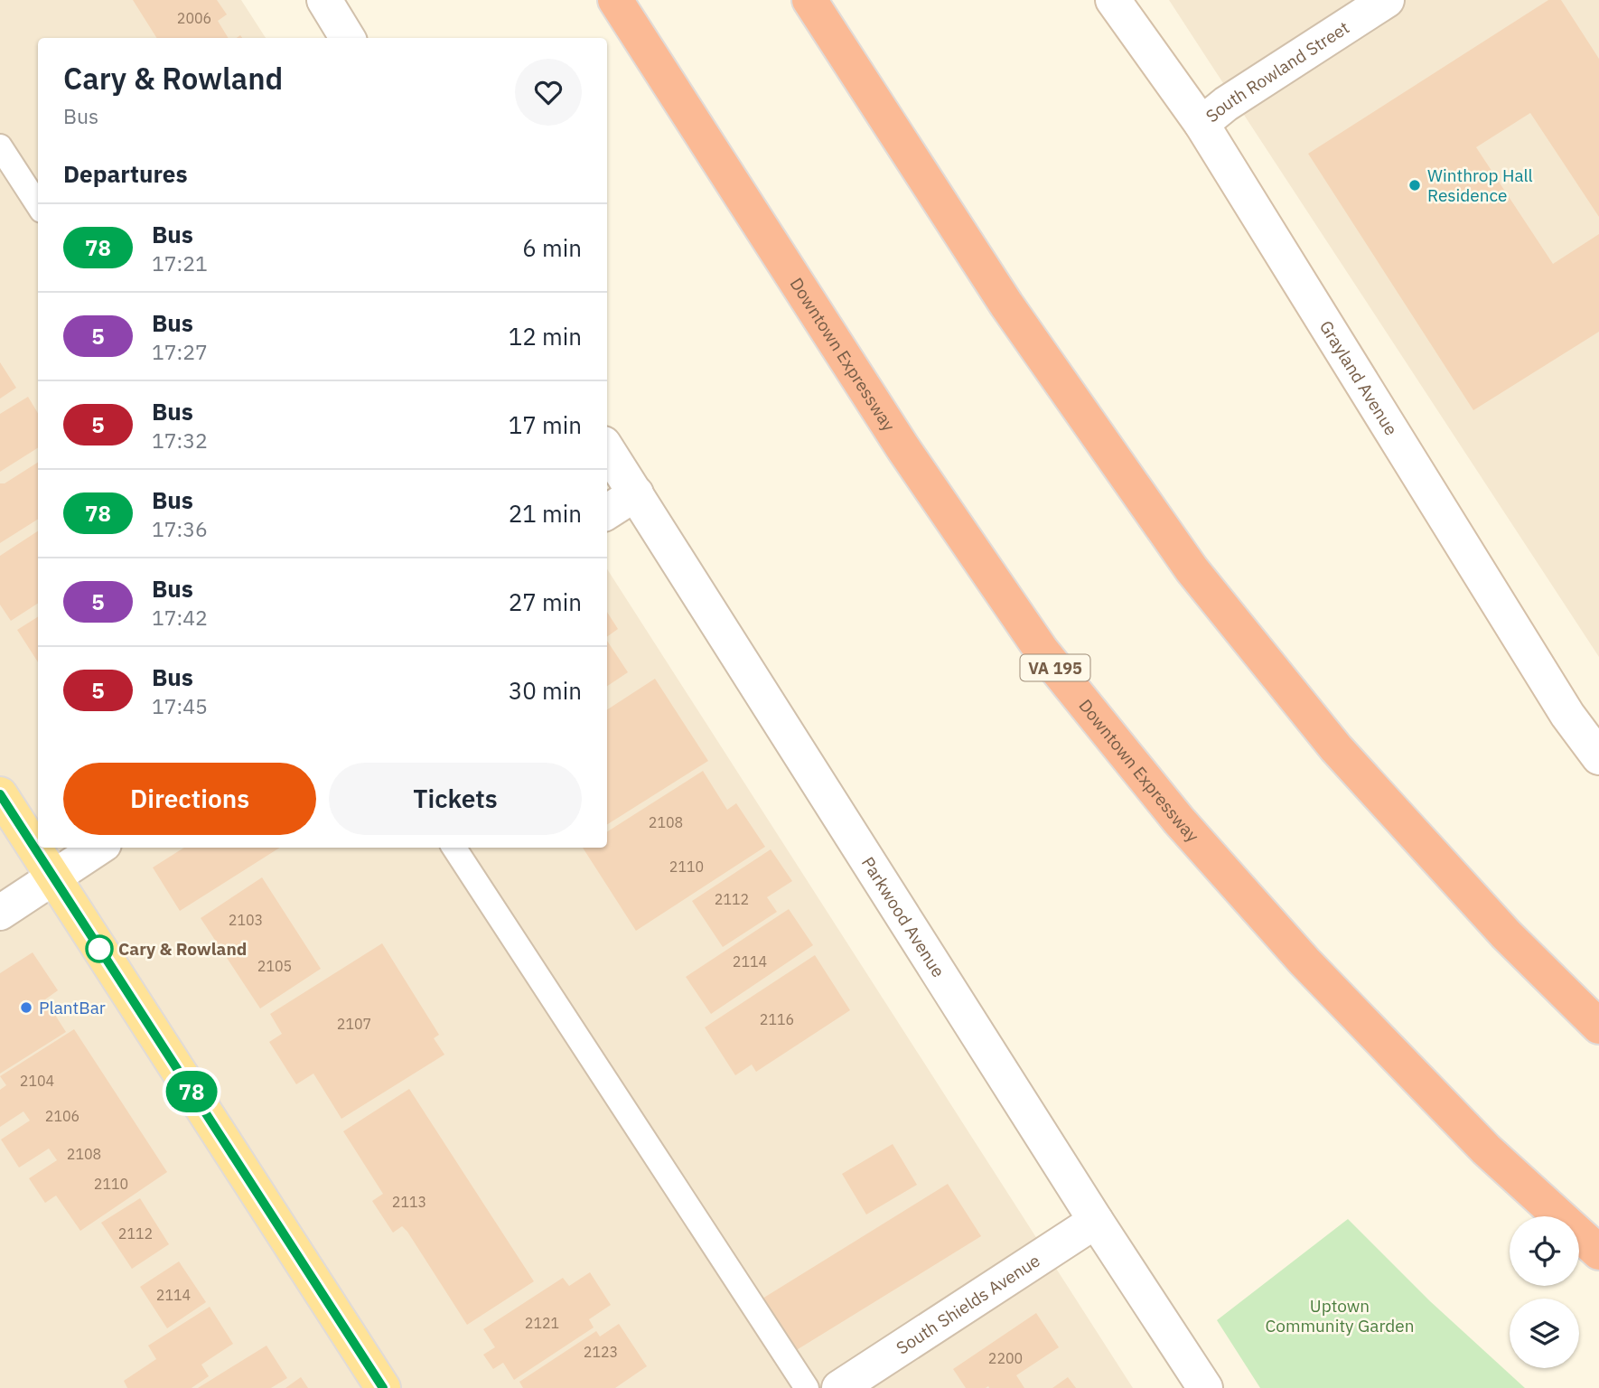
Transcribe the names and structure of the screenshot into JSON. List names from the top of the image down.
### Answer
{
  "streets": {
    "highway": ["Downtown Expressway", "VA 195"],
    "street": [
      "South Rowland Street",
      "Grayland Avenue",
      "Parkwood Avenue",
      "South Shields Avenue"
    ]
  },
  "crossings": [
    ["South Rowland Street", "Grayland Avenue"],
    ["Parkwood Avenue", "South Shields Avenue"]
  ],
  "parks": ["Uptown Community Garden"],
  "places": ["Winthrop Hall Residence", "Cary & Rowland", "PlantBar"],
  "lines": ["bus line 78"],
  "house_numbers": [
    "2006",
    "2108",
    "2110",
    "2112",
    "2103",
    "2114",
    "2105",
    "2116",
    "2107",
    "2104",
    "2106",
    "2108",
    "2110",
    "2113",
    "2112",
    "2114",
    "2121",
    "2123",
    "2200"
  ],
  "page": {
    "on_map": "78",
    "heading": [
      ["Cary & Rowland", "Bus"],
      "Departures"
    ],
    "list": [
      {
        "mark": "78",
        "name": "Bus",
        "note": "17:21",
        "value": "6 min"
      },
      {
        "mark": "5",
        "name": "Bus",
        "note": "17:27",
        "value": "12 min"
      },
      {
        "mark": "5",
        "name": "Bus",
        "note": "17:32",
        "value": "17 min"
      },
      {
        "mark": "78",
        "name": "Bus",
        "note": "17:36",
        "value": "21 min"
      },
      {
        "mark": "5",
        "name": "Bus",
        "note": "17:42",
        "value": "27 min"
      },
      {
        "mark": "5",
        "name": "Bus",
        "note": "17:45",
        "value": "30 min"
      }
    ],
    "buttons": ["Directions", "Tickets"]
  }
}
